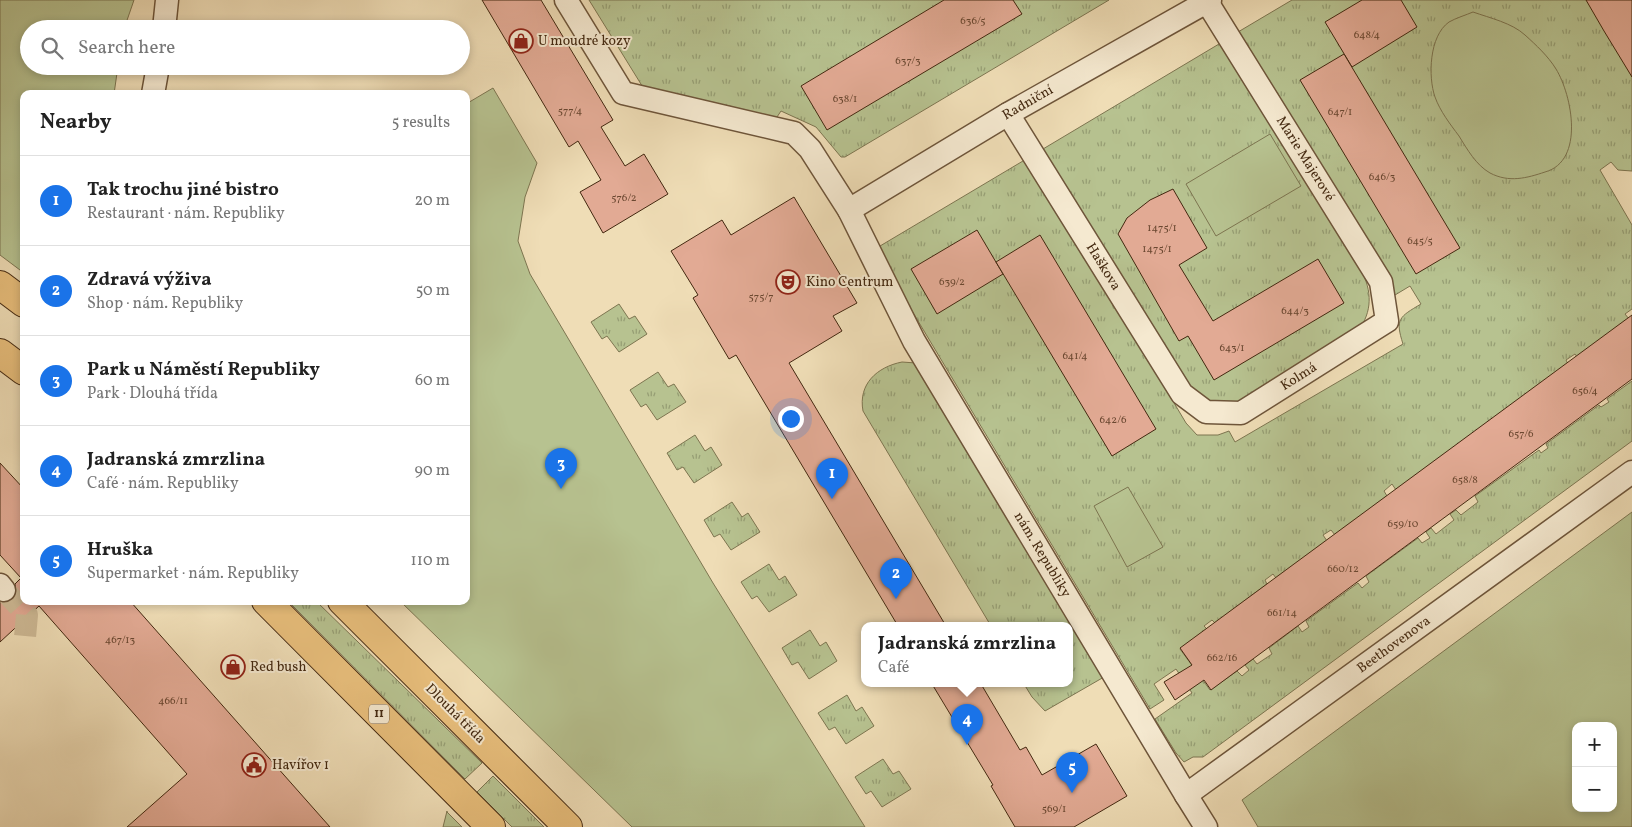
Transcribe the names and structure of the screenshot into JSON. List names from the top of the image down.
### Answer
{
  "streets": {
    "main road": ["11", "Dlouhá třída"],
    "street": [
      "Radniční",
      "Marie Majerové",
      "Haškova",
      "Kolmá",
      "nám. Republiky",
      "Beethovenova"
    ]
  },
  "crossings": [
    ["Radniční", "Marie Majerové"],
    ["Radniční", "Haškova"],
    ["Radniční", "nám. Republiky"],
    ["Marie Majerové", "Kolmá"],
    ["Haškova", "Kolmá"],
    ["nám. Republiky", "Beethovenova"]
  ],
  "places": {
    "shop": ["U moudré kozy", "Red bush"],
    "theatre": ["Kino Centrum"],
    "public building": ["Havířov 1"]
  },
  "house_numbers": [
    "636/5",
    "648/4",
    "637/3",
    "638/1",
    "577/4",
    "647/1",
    "646/3",
    "576/2",
    "1475/1",
    "645/5",
    "1475/1",
    "639/2",
    "575/7",
    "644/3",
    "643/1",
    "641/4",
    "656/4",
    "642/6",
    "657/6",
    "658/8",
    "659/10",
    "660/12",
    "661/14",
    "467/13",
    "662/16",
    "466/11",
    "569/1"
  ],
  "page": {
    "search": "Search here",
    "heading": ["Nearby", "5 results"],
    "list": [
      {
        "mark": "1",
        "name": "Tak trochu jiné bistro",
        "note": "Restaurant · nám. Republiky",
        "value": "20 m"
      },
      {
        "mark": "2",
        "name": "Zdravá výživa",
        "note": "Shop · nám. Republiky",
        "value": "50 m"
      },
      {
        "mark": "3",
        "name": "Park u Náměstí Republiky",
        "note": "Park · Dlouhá třída",
        "value": "60 m"
      },
      {
        "mark": "4",
        "name": "Jadranská zmrzlina",
        "note": "Café · nám. Republiky",
        "value": "90 m"
      },
      {
        "mark": "5",
        "name": "Hruška",
        "note": "Supermarket · nám. Republiky",
        "value": "110 m"
      }
    ],
    "pins": [
      "3",
      "1",
      "2",
      "4",
      "5"
    ],
    "popup": ["Jadranská zmrzlina", "Café"],
    "map_buttons": ["+", "−"]
  }
}
